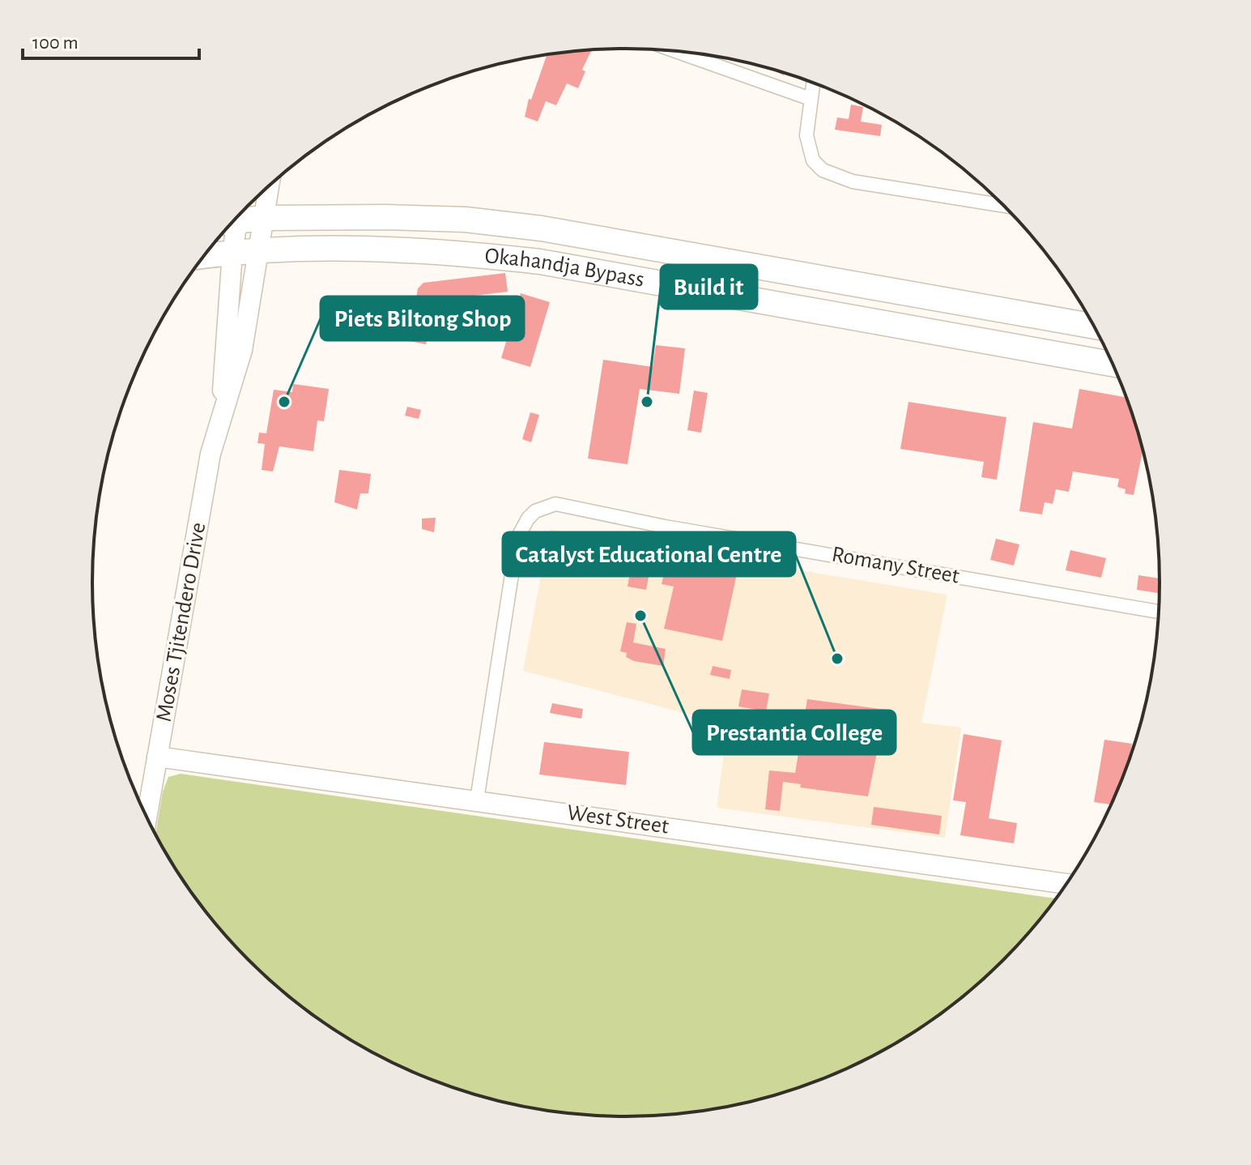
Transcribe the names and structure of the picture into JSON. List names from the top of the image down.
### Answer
{
  "streets": {
    "highway": ["Okahandja Bypass"],
    "street": ["Romany Street", "Moses Tjitendero Drive", "West Street"]
  },
  "crossings": [
    ["Okahandja Bypass", "Moses Tjitendero Drive"],
    ["Romany Street", "West Street"],
    ["Moses Tjitendero Drive", "West Street"]
  ],
  "places": [
    "Piets Biltong Shop",
    "Build it",
    "Prestantia College",
    "Catalyst Educational Centre"
  ],
  "scale_bar": "100 m"
}
